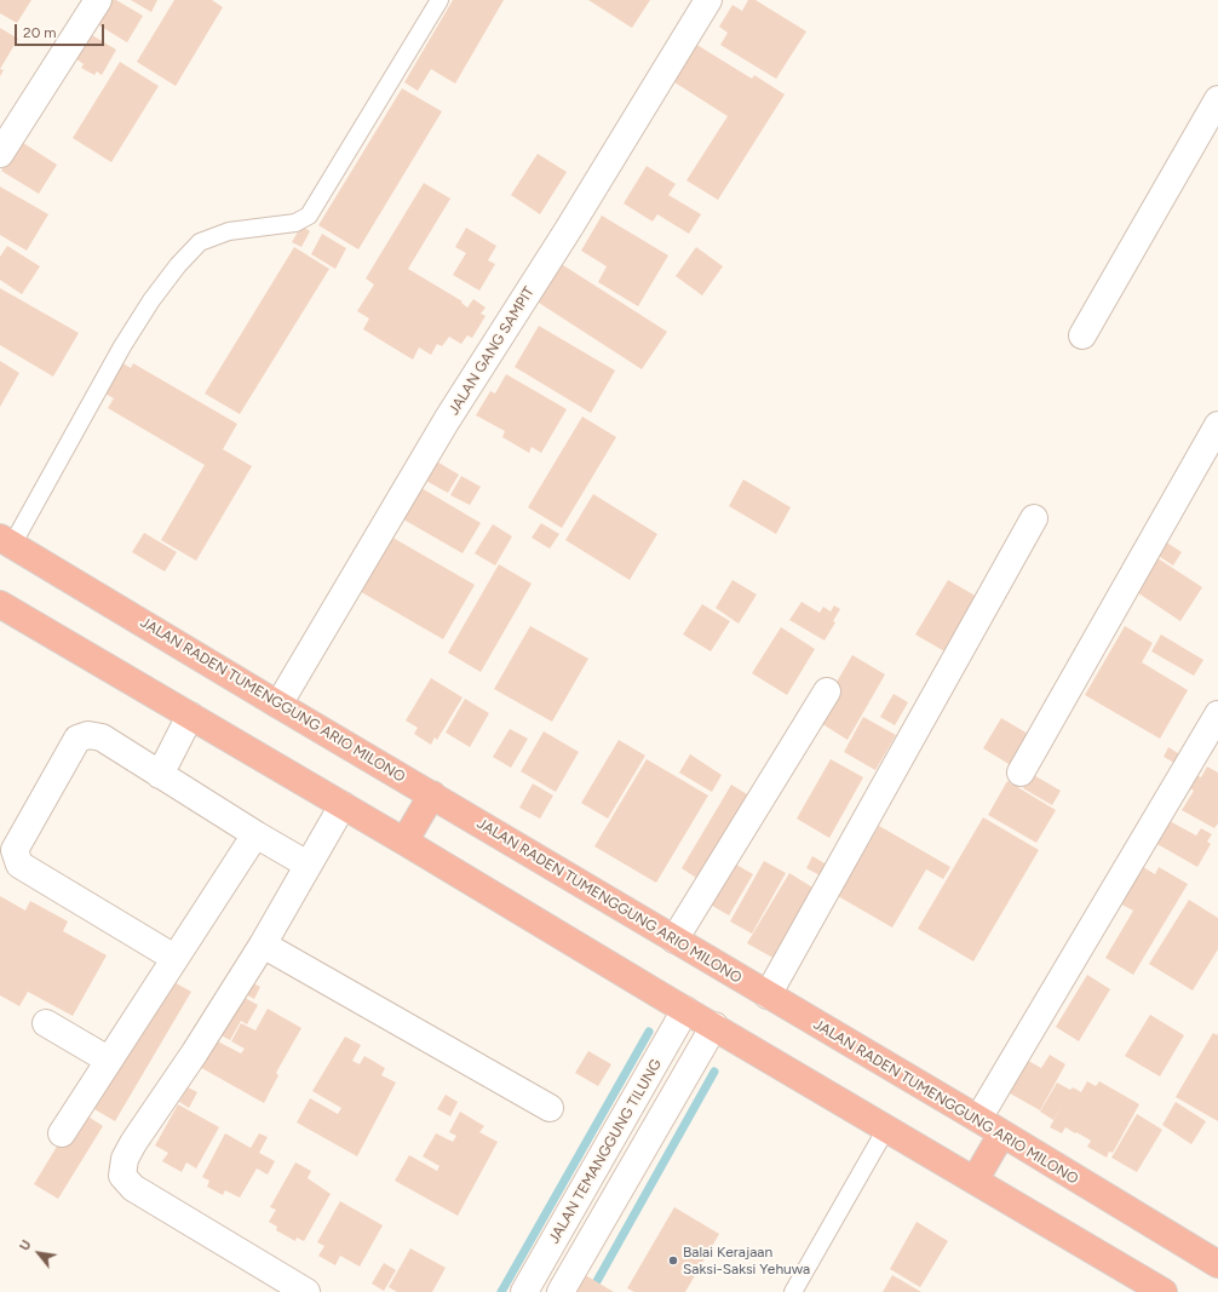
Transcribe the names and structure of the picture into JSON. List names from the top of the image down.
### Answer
{
  "streets": {
    "highway": ["JALAN RADEN TUMENGGUNG ARIO MILONO"],
    "street": ["JALAN GANG SAMPIT", "JALAN TEMANGGUNG TILUNG"]
  },
  "crossings": [
    ["JALAN GANG SAMPIT", "JALAN RADEN TUMENGGUNG ARIO MILONO"]
  ],
  "places": ["Balai Kerajaan Saksi-Saksi Yehuwa"],
  "scale_bar": "20 m",
  "north": "top left"
}
